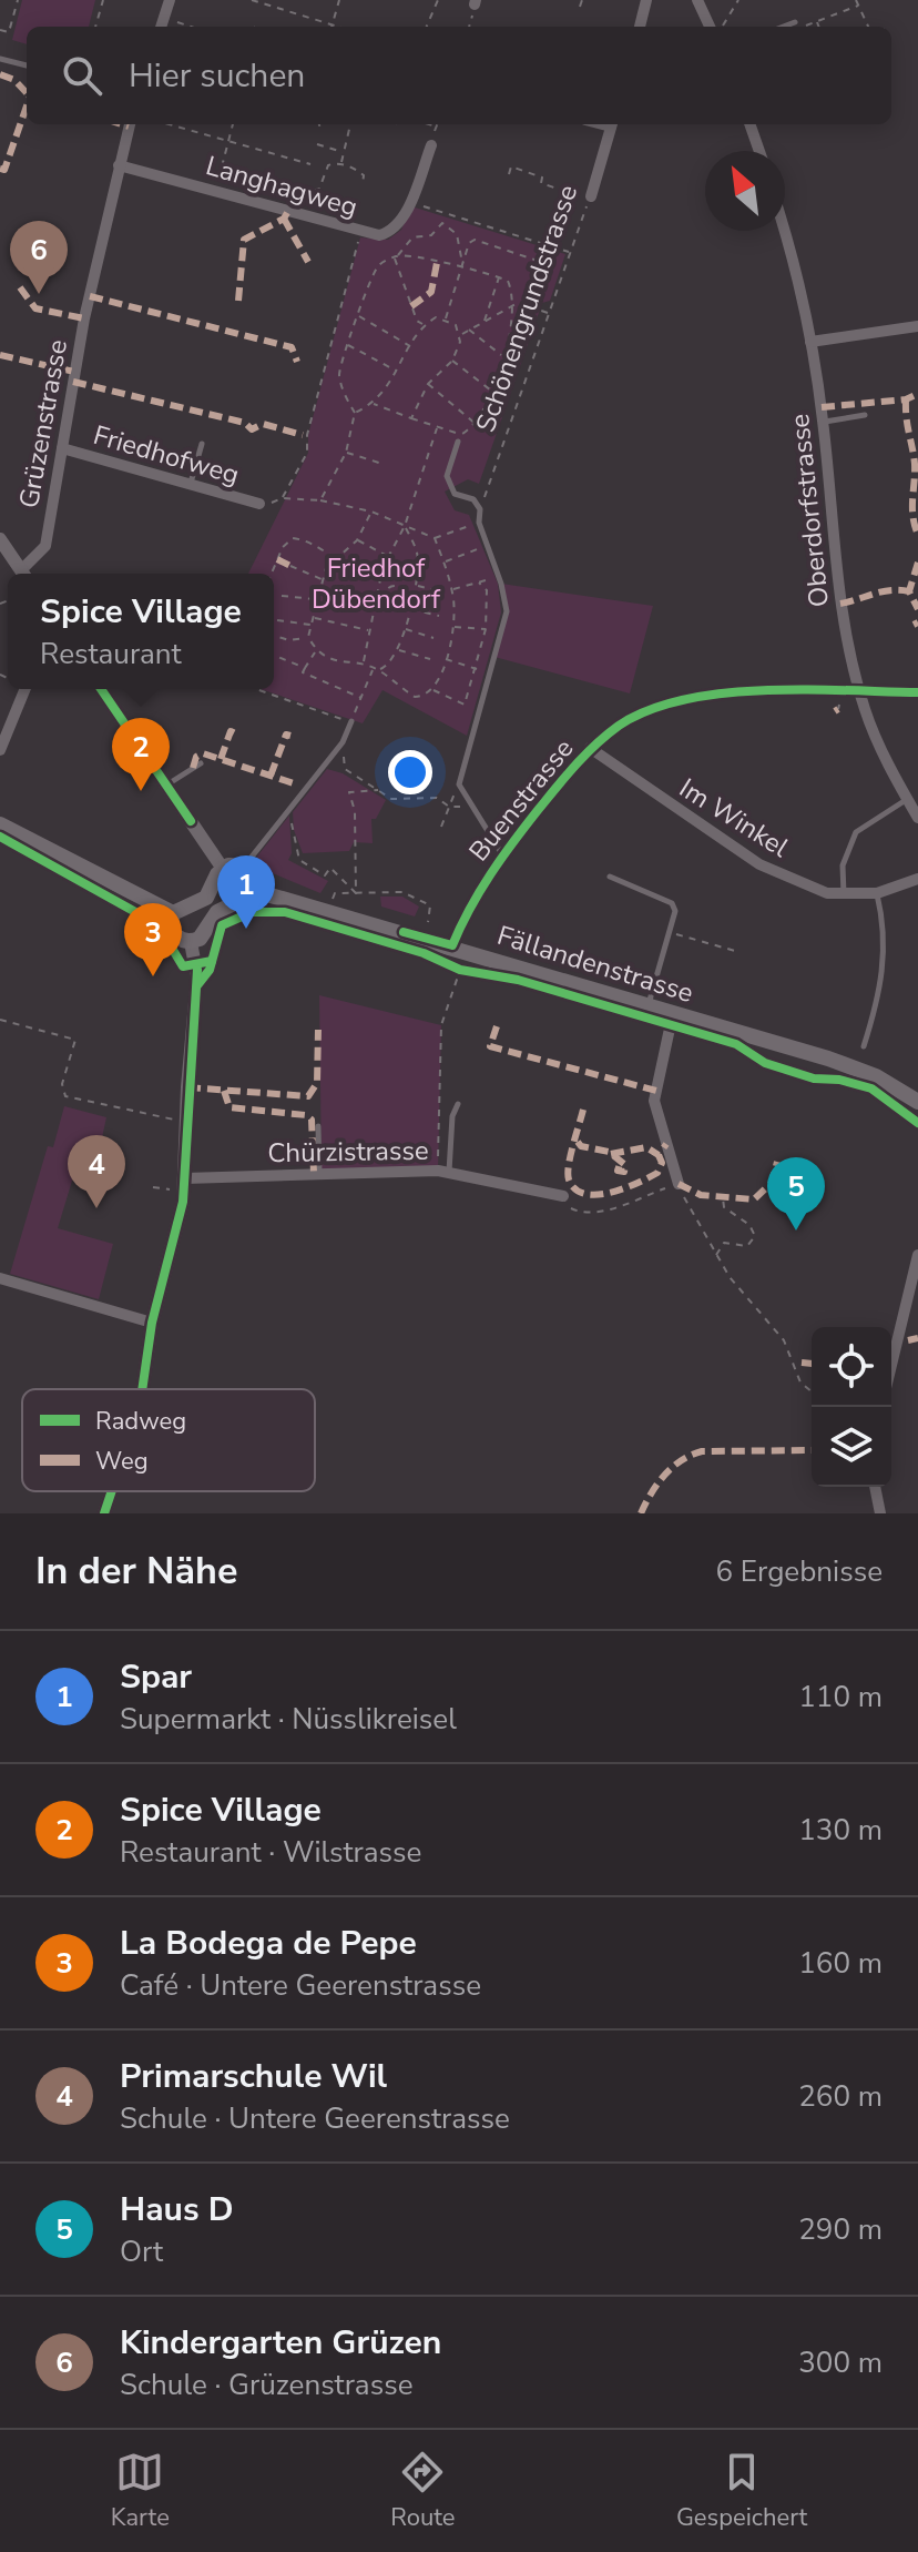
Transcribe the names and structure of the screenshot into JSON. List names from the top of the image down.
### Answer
{
  "streets": {
    "main road": ["Fällandenstrasse"],
    "street": [
      "Langhagweg",
      "Schönengrundstrasse",
      "Grüzenstrasse",
      "Friedhofweg",
      "Oberdorfstrasse",
      "Buenstrasse",
      "Im Winkel",
      "Chürzistrasse"
    ]
  },
  "crossings": [
    ["Langhagweg", "Grüzenstrasse"],
    ["Grüzenstrasse", "Friedhofweg"],
    ["Oberdorfstrasse", "Buenstrasse"],
    ["Buenstrasse", "Im Winkel"],
    ["Buenstrasse", "Fällandenstrasse"]
  ],
  "parks": ["Friedhof Dübendorf"],
  "legend": ["Radweg", "Weg"],
  "north": "top left",
  "page": {
    "search": "Hier suchen",
    "pins": [
      "6",
      "2",
      "1",
      "3",
      "4",
      "5"
    ],
    "popup": ["Spice Village", "Restaurant"],
    "heading": ["In der Nähe", "6 Ergebnisse"],
    "list": [
      {
        "mark": "1",
        "name": "Spar",
        "note": "Supermarkt · Nüsslikreisel",
        "value": "110 m"
      },
      {
        "mark": "2",
        "name": "Spice Village",
        "note": "Restaurant · Wilstrasse",
        "value": "130 m"
      },
      {
        "mark": "3",
        "name": "La Bodega de Pepe",
        "note": "Café · Untere Geerenstrasse",
        "value": "160 m"
      },
      {
        "mark": "4",
        "name": "Primarschule Wil",
        "note": "Schule · Untere Geerenstrasse",
        "value": "260 m"
      },
      {
        "mark": "5",
        "name": "Haus D",
        "note": "Ort",
        "value": "290 m"
      },
      {
        "mark": "6",
        "name": "Kindergarten Grüzen",
        "note": "Schule · Grüzenstrasse",
        "value": "300 m"
      }
    ],
    "nav": ["Karte", "Route", "Gespeichert"]
  }
}
